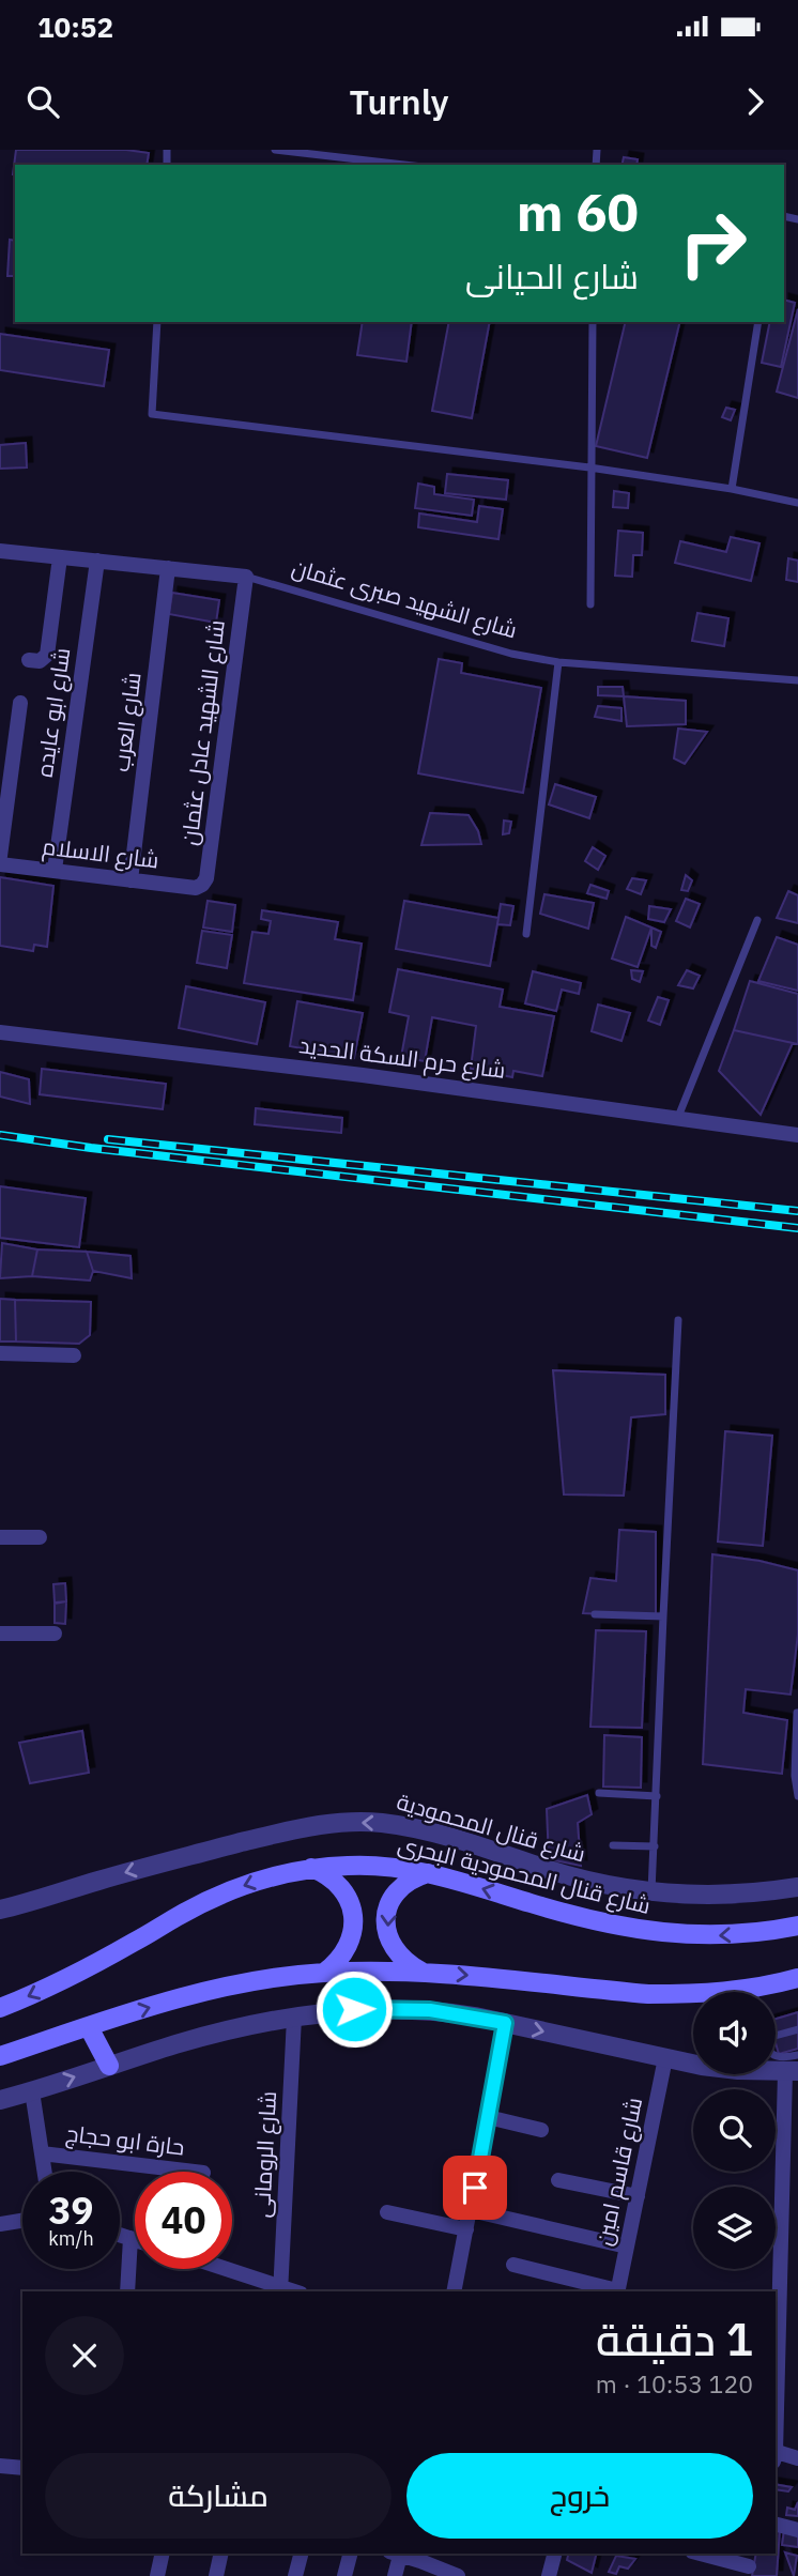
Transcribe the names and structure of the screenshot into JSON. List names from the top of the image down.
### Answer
{
  "streets": {
    "main road": ["شارع قنال المحمودية البحرى"],
    "street": [
      "شارع الشهيد صبرى عثمان",
      "شارع ابو عايده",
      "شارع العرب",
      "شارع الشهيد عادل عثمان",
      "شارع الاسلام",
      "شارع حرم السكة الحديد",
      "شارع قنال المحمودية",
      "حارة ابو حجاج",
      "شارع الرومانى",
      "شارع قاسم امين"
    ]
  },
  "crossings": [
    ["شارع الشهيد صبرى عثمان", "شارع ابو عايده"],
    ["شارع الشهيد صبرى عثمان", "شارع العرب"],
    ["شارع الشهيد صبرى عثمان", "شارع الشهيد عادل عثمان"],
    ["شارع ابو عايده", "شارع الاسلام"],
    ["شارع العرب", "شارع الاسلام"],
    ["شارع الشهيد عادل عثمان", "شارع الاسلام"]
  ],
  "one_way": ["شارع قنال المحمودية"],
  "page": {
    "status": "10:52",
    "header": "Turnly",
    "turn": ["60 m", "شارع الحيانى"],
    "speed": "39 km/h",
    "limit": "40",
    "heading": ["1 دقيقة", "120 m · 10:53"],
    "buttons": ["خروج", "مشاركة"]
  }
}
